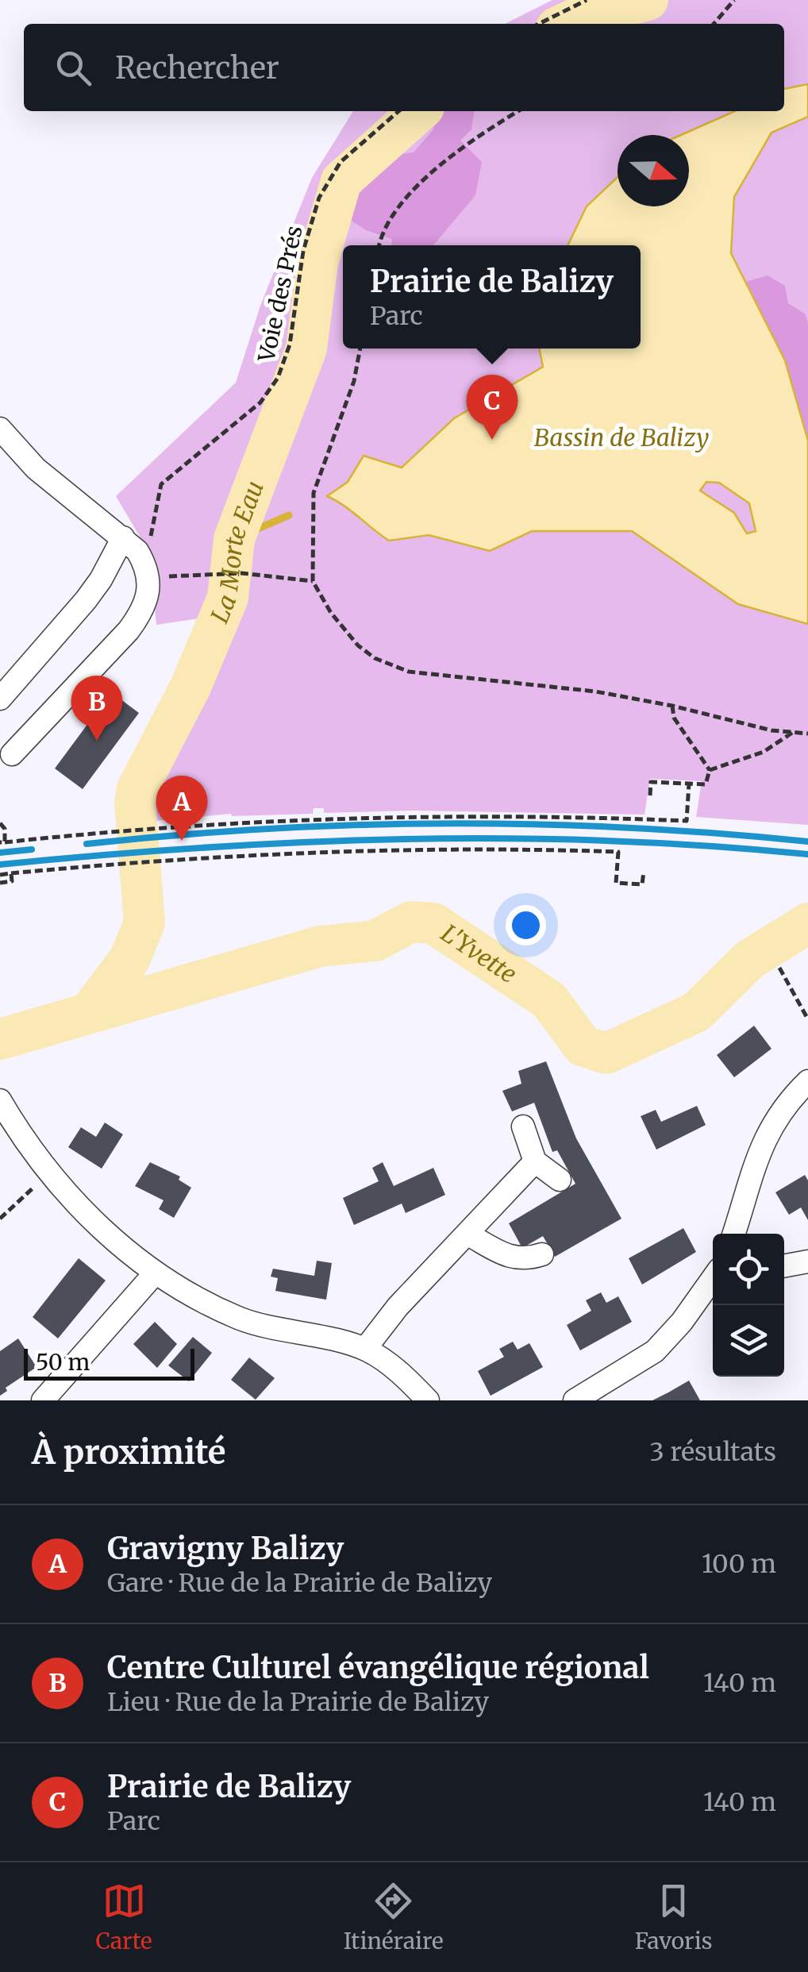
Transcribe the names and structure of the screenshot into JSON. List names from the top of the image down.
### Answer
{
  "streets": {
    "path": ["Voie des Prés"]
  },
  "water": ["Bassin de Balizy", "La Morte Eau", "L'Yvette"],
  "scale_bar": "50 m",
  "north": "right",
  "page": {
    "search": "Rechercher",
    "popup": ["Prairie de Balizy", "Parc"],
    "pins": ["C", "B", "A"],
    "scale": "50 m",
    "heading": ["À proximité", "3 résultats"],
    "list": [
      {
        "mark": "A",
        "name": "Gravigny Balizy",
        "note": "Gare · Rue de la Prairie de Balizy",
        "value": "100 m"
      },
      {
        "mark": "B",
        "name": "Centre Culturel évangélique régional",
        "note": "Lieu · Rue de la Prairie de Balizy",
        "value": "140 m"
      },
      {
        "mark": "C",
        "name": "Prairie de Balizy",
        "note": "Parc",
        "value": "140 m"
      }
    ],
    "nav": ["Carte", "Itinéraire", "Favoris"]
  }
}
